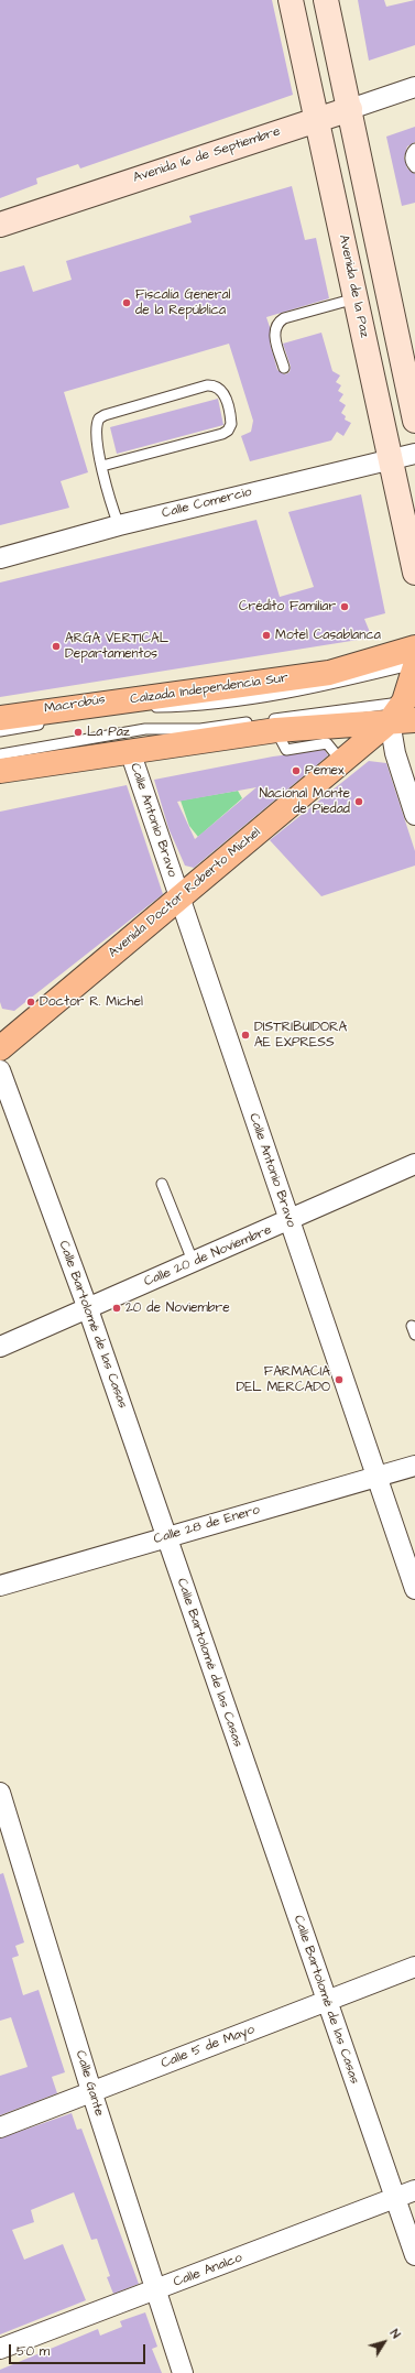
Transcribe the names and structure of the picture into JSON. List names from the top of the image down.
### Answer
{
  "streets": {
    "main road": ["Calzada Independencia Sur", "Avenida Doctor Roberto Michel"],
    "street": [
      "Avenida 16 de Septiembre",
      "Avenida de la Paz",
      "Calle Comercio",
      "Calle Antonio Bravo",
      "Calle 20 de Noviembre",
      "Calle Bartolomé de las Casas",
      "Calle 28 de Enero",
      "Calle 5 de Mayo",
      "Calle Gante",
      "Calle Analco"
    ],
    "lane": ["Macrobús"]
  },
  "crossings": [
    ["Avenida 16 de Septiembre", "Avenida de la Paz"],
    ["Avenida de la Paz", "Calle Comercio"],
    ["Calle Antonio Bravo", "Avenida Doctor Roberto Michel"],
    ["Calle Antonio Bravo", "Calle 20 de Noviembre"],
    ["Calle Antonio Bravo", "Calle 28 de Enero"],
    ["Calle 20 de Noviembre", "Calle Bartolomé de las Casas"],
    ["Calle Bartolomé de las Casas", "Calle 28 de Enero"],
    ["Calle Bartolomé de las Casas", "Calle 5 de Mayo"],
    ["Calle Bartolomé de las Casas", "Calle Analco"],
    ["Calle 5 de Mayo", "Calle Gante"],
    ["Calle Gante", "Calle Analco"]
  ],
  "places": [
    "Fiscalía General de la República",
    "Crédito Familiar",
    "Motel Casablanca",
    "ARGA VERTICAL Departamentos",
    "La Paz",
    "Pemex",
    "Nacional Monte de Piedad",
    "Doctor R. Michel",
    "DISTRIBUIDORA AE EXPRESS",
    "20 de Noviembre",
    "FARMACIA DEL MERCADO"
  ],
  "scale_bar": "50 m",
  "north": "top right"
}
